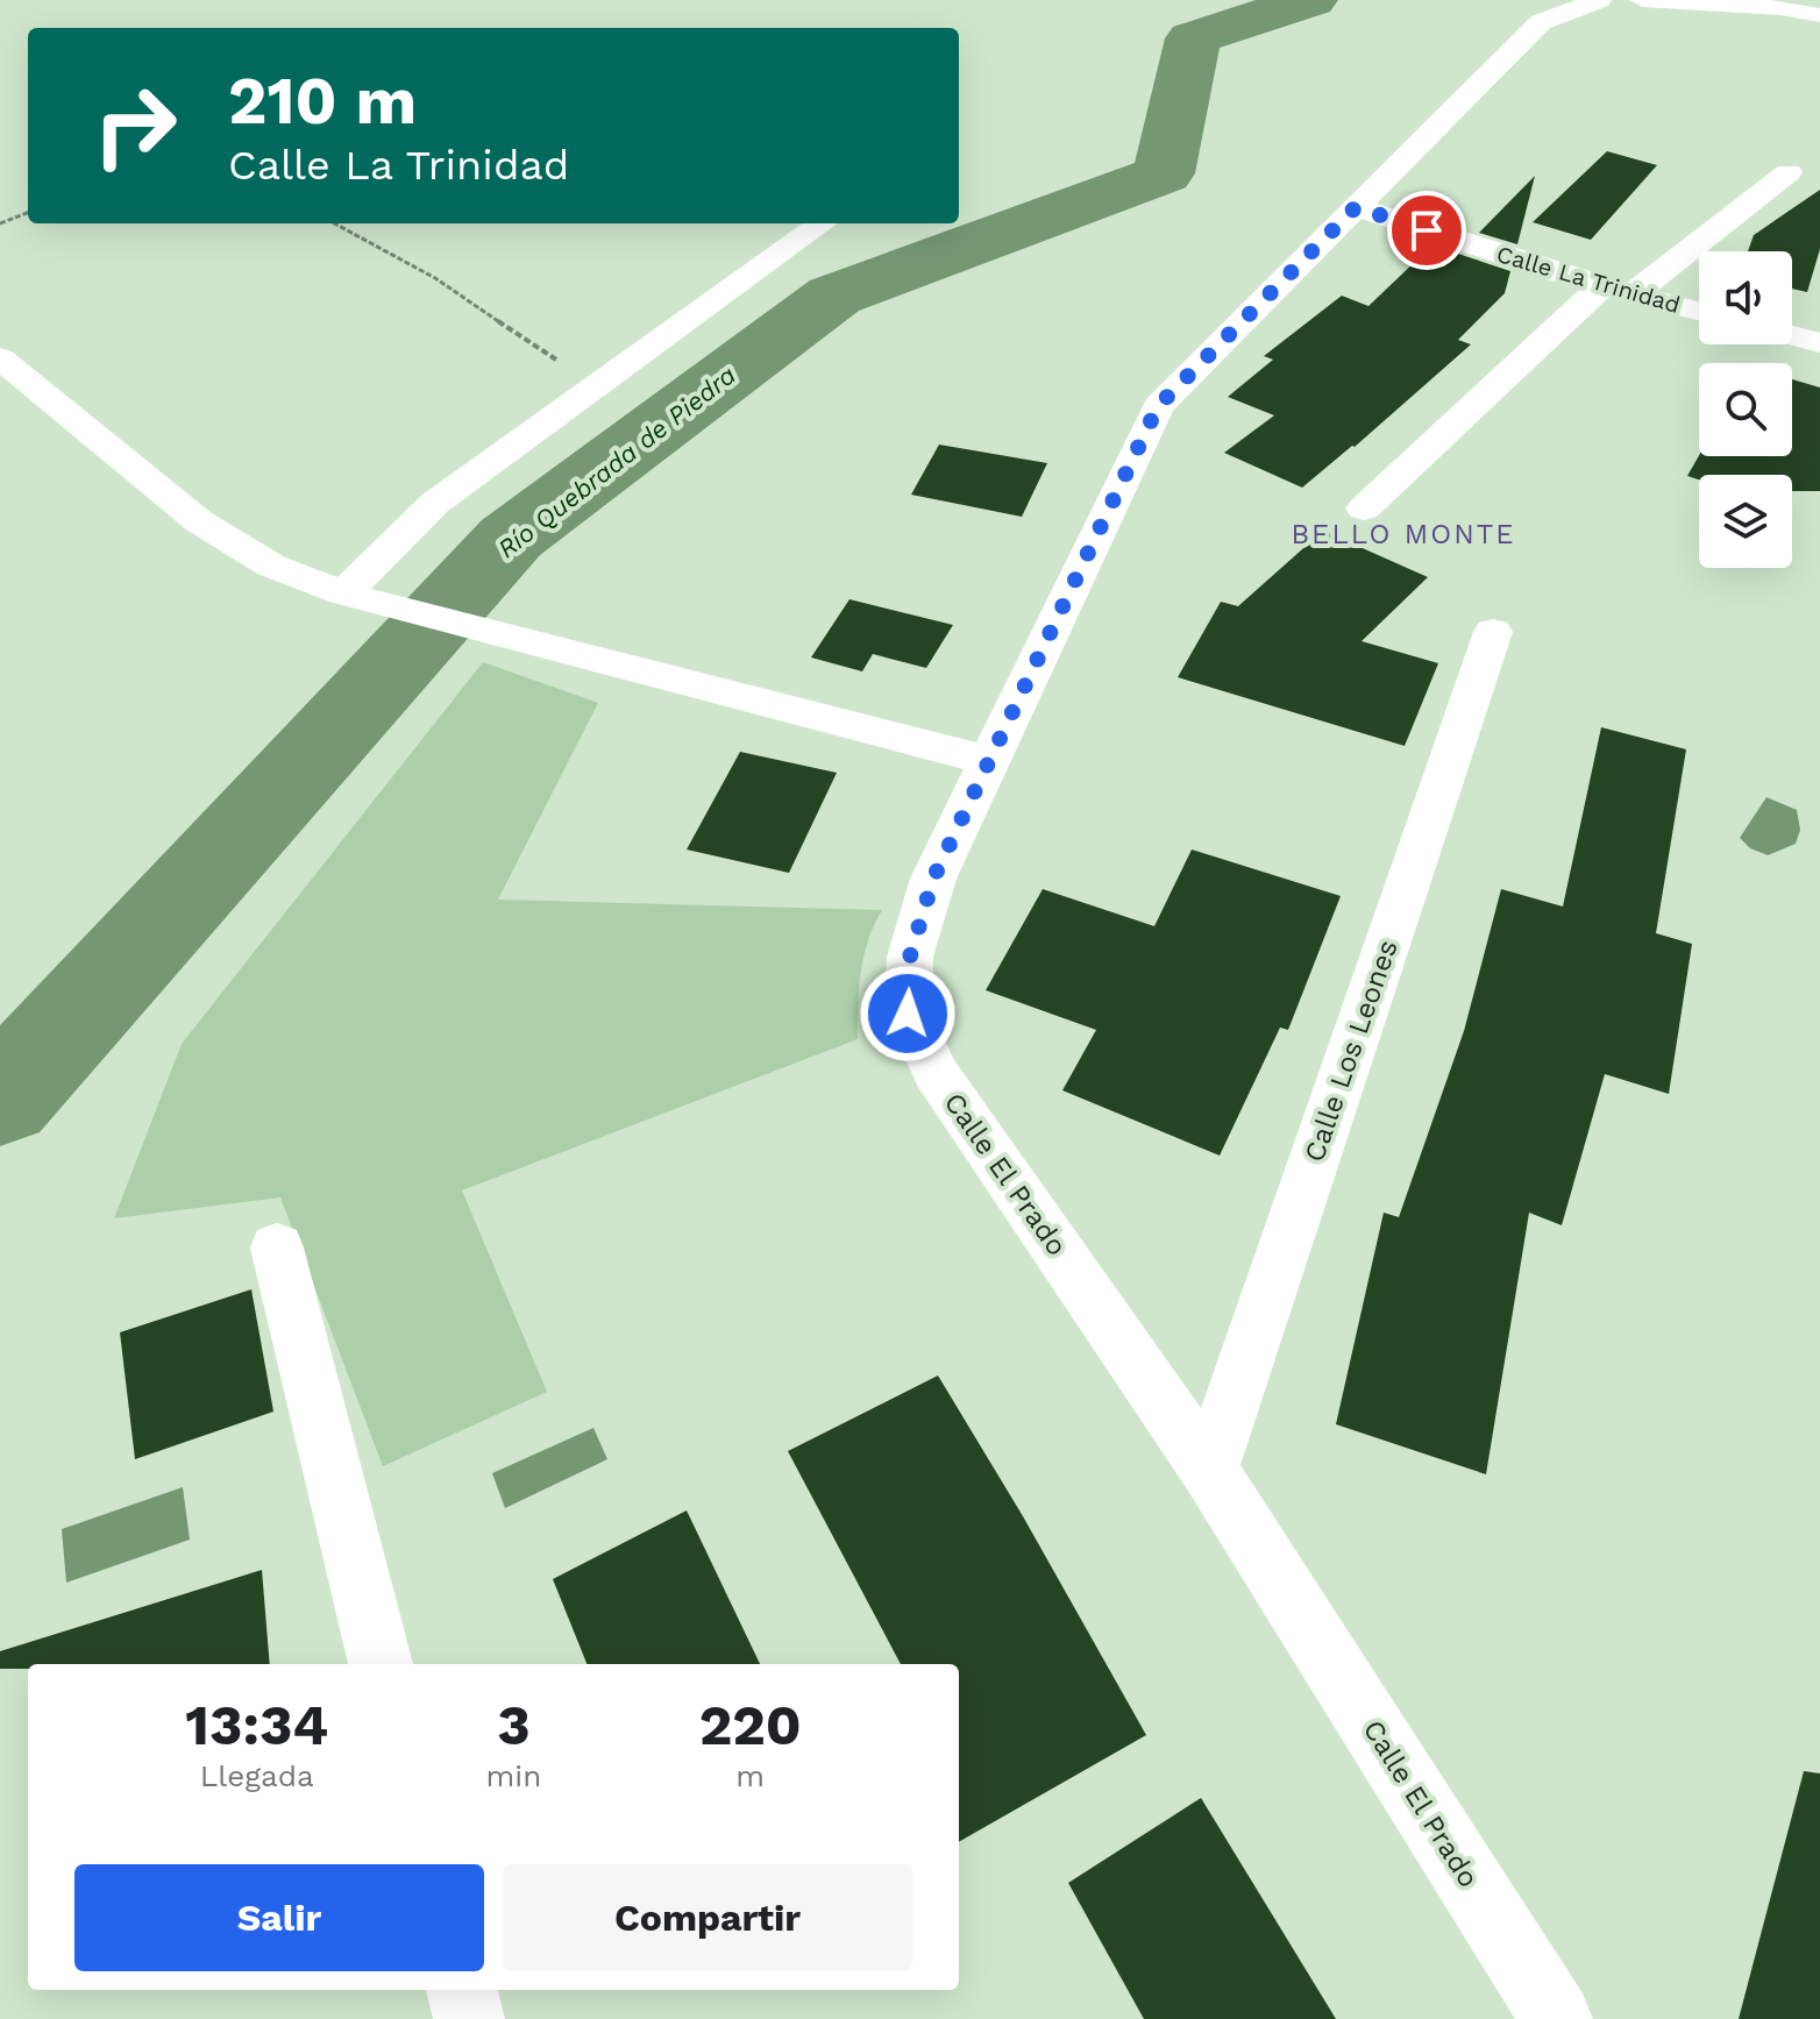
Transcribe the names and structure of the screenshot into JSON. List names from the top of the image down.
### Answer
{
  "streets": {
    "street": ["Calle La Trinidad", "Calle Los Leones", "Calle El Prado"]
  },
  "crossings": [
    ["Calle La Trinidad", "Calle El Prado"],
    ["Calle Los Leones", "Calle El Prado"]
  ],
  "districts": ["BELLO MONTE"],
  "water": ["Río Quebrada de Piedra"],
  "page": {
    "turn": ["210 m", "Calle La Trinidad"],
    "eta": [
      "13:34",
      "Llegada",
      "3",
      "min",
      "220",
      "m"
    ],
    "buttons": ["Salir", "Compartir"]
  }
}
